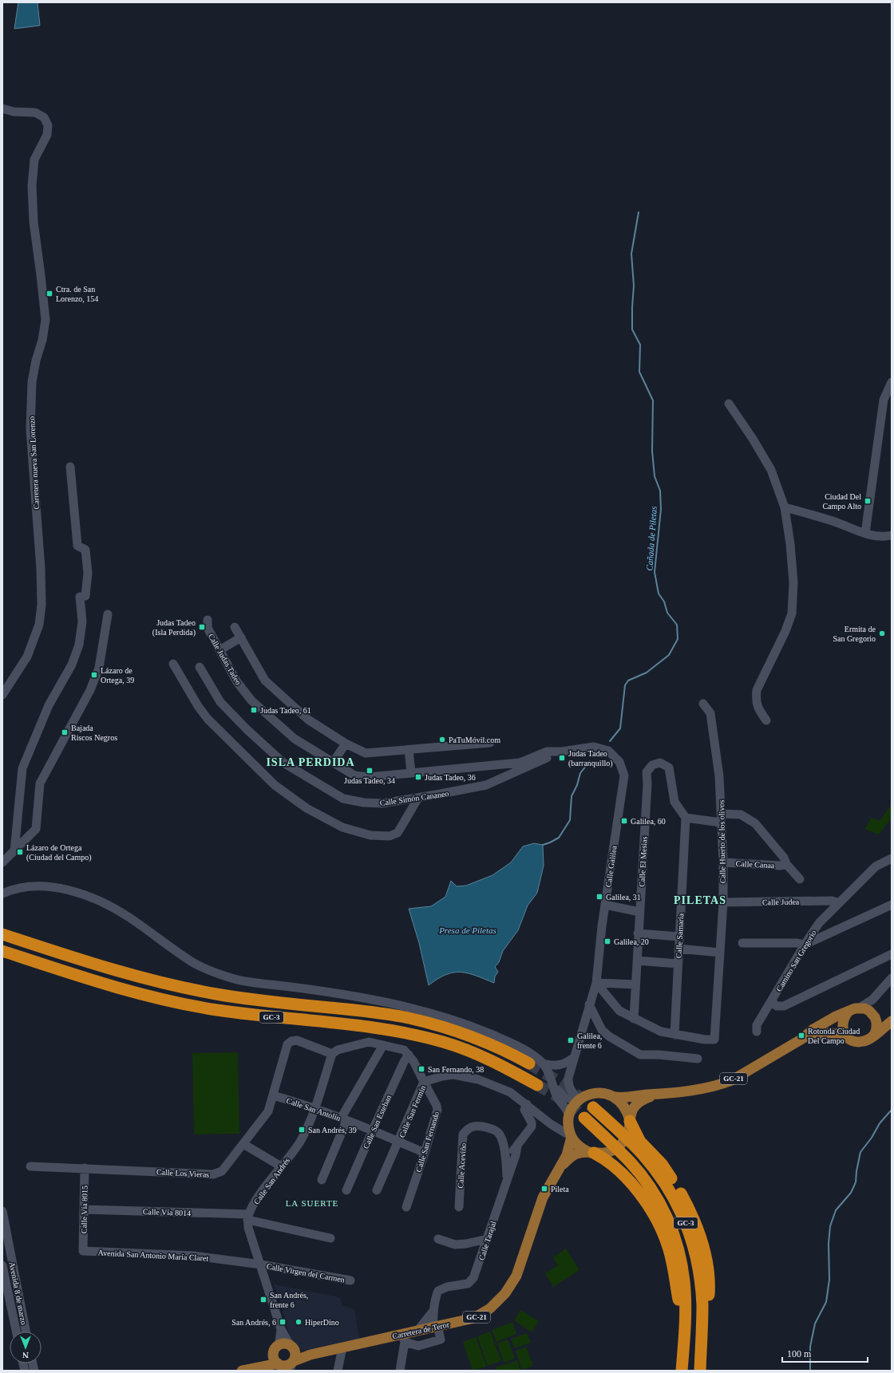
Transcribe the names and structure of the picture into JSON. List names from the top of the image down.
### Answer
{
  "streets": {
    "highway": ["GC-3"],
    "main road": ["GC-21", "Carretera de Teror"],
    "street": [
      "Carretera nueva San Lorenzo",
      "Calle Judas Tadeo",
      "Calle Simón Cananeo",
      "Calle Huerto de los olivos",
      "Calle El Mesias",
      "Calle Canaa",
      "Calle Galilea",
      "Calle Judea",
      "Calle Samaria",
      "Camino San Gregorio",
      "Calle San Antolín",
      "Calle San Fermín",
      "Calle San Esteban",
      "Calle San Fernando",
      "Calle Aceviño",
      "Calle Los Vieras",
      "Calle San Andrés",
      "Calle Vía 8015",
      "Calle Vía 8014",
      "Calle Tarajal",
      "Avenida San Antonio María Claret",
      "Calle Virgen del Carmen",
      "Avenida 8 de marzo"
    ]
  },
  "crossings": [
    ["Calle Judas Tadeo", "Calle Simón Cananeo"],
    ["Calle Judas Tadeo", "Calle Galilea"],
    ["Calle Simón Cananeo", "Calle Galilea"],
    ["Calle Huerto de los olivos", "Calle Canaa"],
    ["Calle Huerto de los olivos", "Calle Judea"],
    ["Calle Huerto de los olivos", "Calle Samaria"],
    ["Calle El Mesias", "Calle Samaria"],
    ["Calle Judea", "Camino San Gregorio"],
    ["GC-21", "Calle San Fermín"],
    ["GC-21", "Carretera de Teror"],
    ["Calle San Antolín", "Calle San Fermín"],
    ["Calle San Antolín", "Calle San Esteban"],
    ["Calle San Antolín", "Calle San Fernando"],
    ["Calle San Antolín", "Calle Los Vieras"],
    ["Calle San Antolín", "Calle San Andrés"],
    ["Calle San Fermín", "Calle San Fernando"],
    ["Calle San Fermín", "Calle Tarajal"],
    ["Calle San Esteban", "Calle San Fernando"],
    ["Calle Aceviño", "Calle Tarajal"],
    ["Calle Los Vieras", "Calle San Andrés"],
    ["Calle Los Vieras", "Calle Vía 8015"],
    ["Calle San Andrés", "Calle Vía 8014"],
    ["Calle Vía 8015", "Calle Vía 8014"],
    ["Calle Vía 8015", "Avenida San Antonio María Claret"],
    ["Calle Tarajal", "Carretera de Teror"],
    ["Avenida San Antonio María Claret", "Calle Virgen del Carmen"]
  ],
  "districts": ["ISLA PERDIDA", "PILETAS", "LA SUERTE"],
  "water": ["Cañada de Piletas", "Presa de Piletas"],
  "places": {
    "transit": [
      "Ctra. de San Lorenzo, 154",
      "Ciudad Del Campo Alto",
      "Judas Tadeo (Isla Perdida)",
      "Lázaro de Ortega, 39",
      "Judas Tadeo, 61",
      "Bajada Riscos Negros",
      "Judas Tadeo (barranquillo)",
      "Judas Tadeo, 34",
      "Judas Tadeo, 36",
      "Galilea, 60",
      "Lázaro de Ortega (Ciudad del Campo)",
      "Galilea, 31",
      "Galilea, 20",
      "Rotonda Ciudad Del Campo",
      "Galilea, frente 6",
      "San Fernando, 38",
      "San Andrés, 39",
      "Pileta",
      "San Andrés, frente 6",
      "San Andrés, 6"
    ],
    "other": ["Ermita de San Gregorio", "PaTuMóvil.com", "HiperDino"]
  },
  "scale_bar": "100 m",
  "north": "bottom"
}
